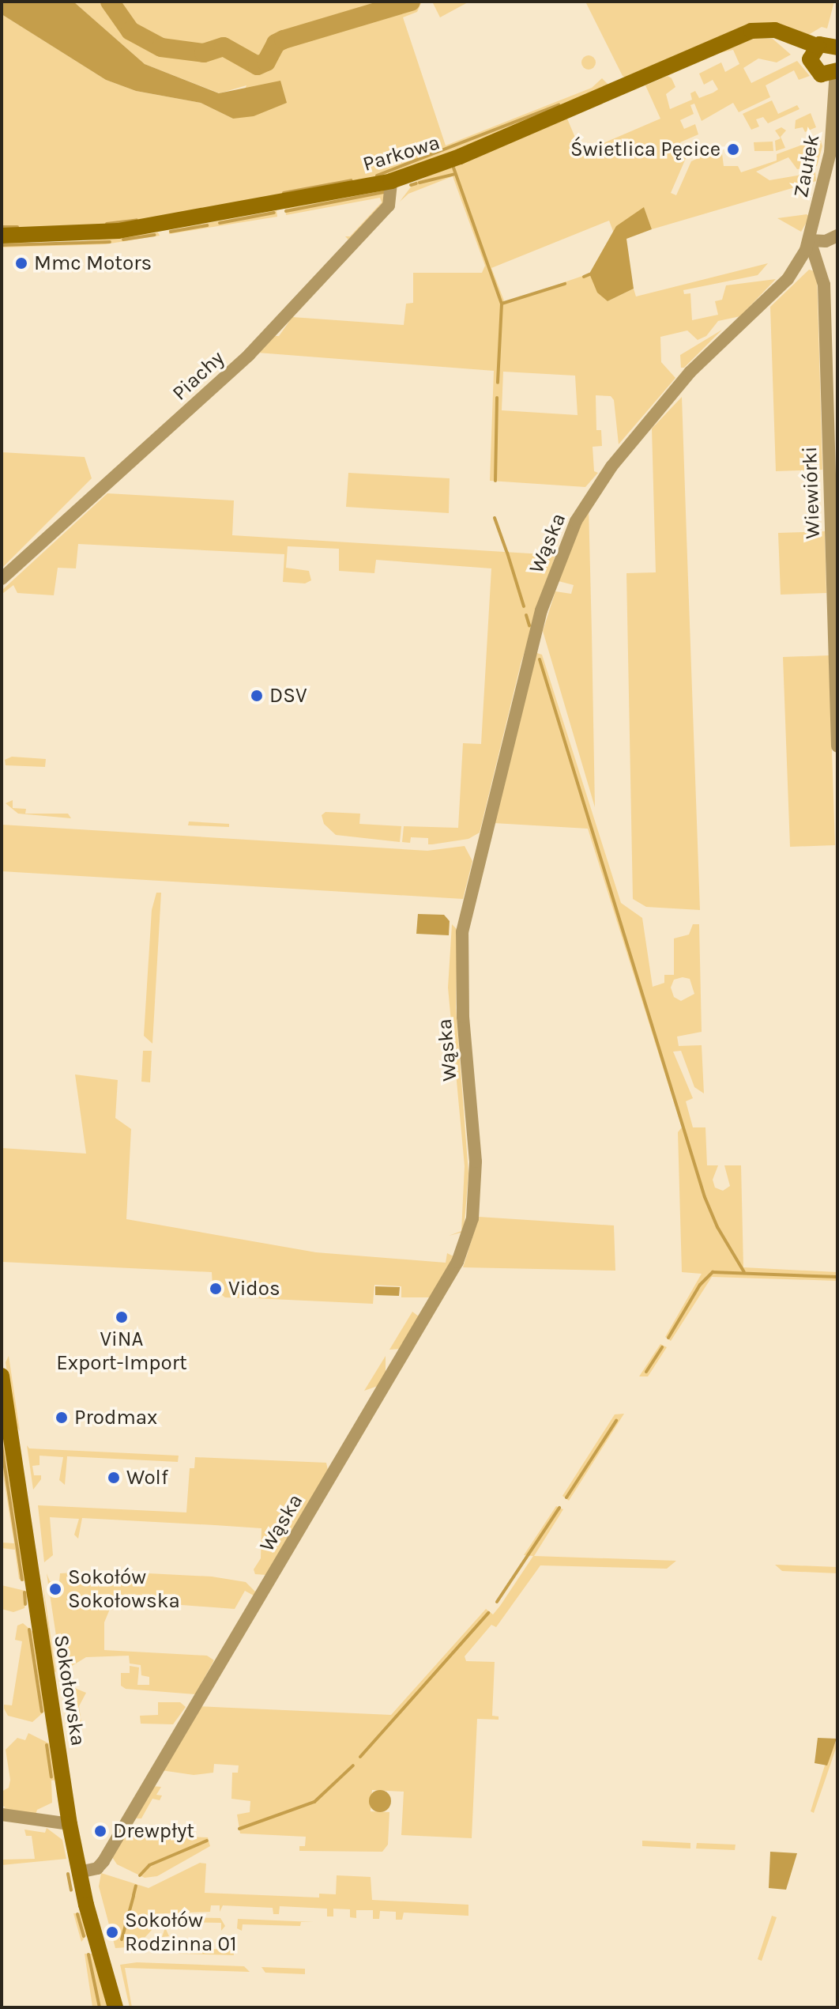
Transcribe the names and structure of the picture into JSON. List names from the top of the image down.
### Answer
{
  "streets": {
    "street": [
      "Parkowa",
      "Zaułek",
      "Piachy",
      "Wiewiórki",
      "Wąska",
      "Sokołowska"
    ]
  },
  "crossings": [
    ["Parkowa", "Piachy"],
    ["Zaułek", "Wiewiórki"],
    ["Zaułek", "Wąska"],
    ["Wiewiórki", "Wąska"],
    ["Wąska", "Sokołowska"]
  ],
  "places": [
    "Świetlica Pęcice",
    "Mmc Motors",
    "DSV",
    "Vidos",
    "ViNA Export-Import",
    "Prodmax",
    "Wolf",
    "Sokołów Sokołowska",
    "Drewpłyt",
    "Sokołów Rodzinna 01"
  ]
}
